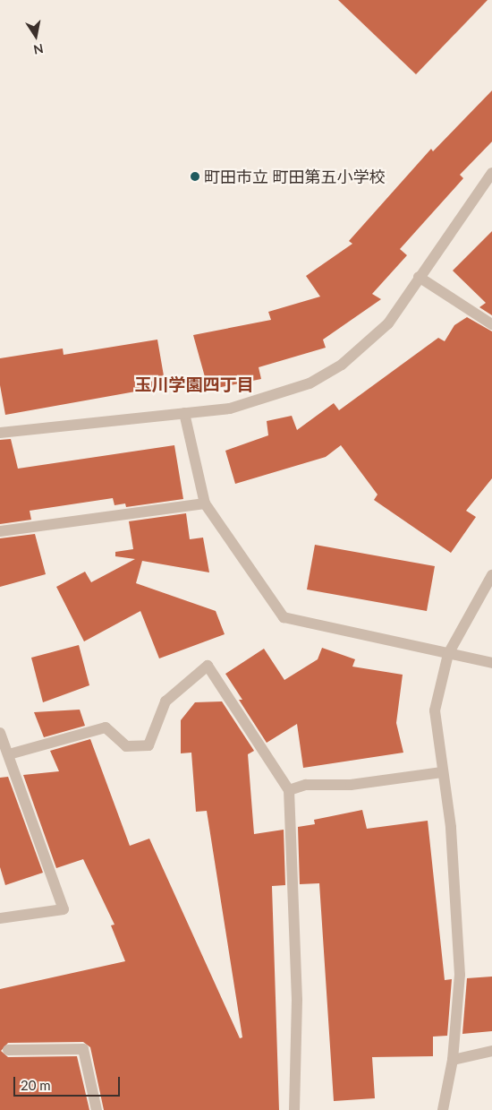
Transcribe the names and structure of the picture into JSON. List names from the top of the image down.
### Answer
{
  "districts": ["玉川学園四丁目"],
  "places": ["町田市立 町田第五小学校"],
  "scale_bar": "20 m",
  "north": "bottom"
}
